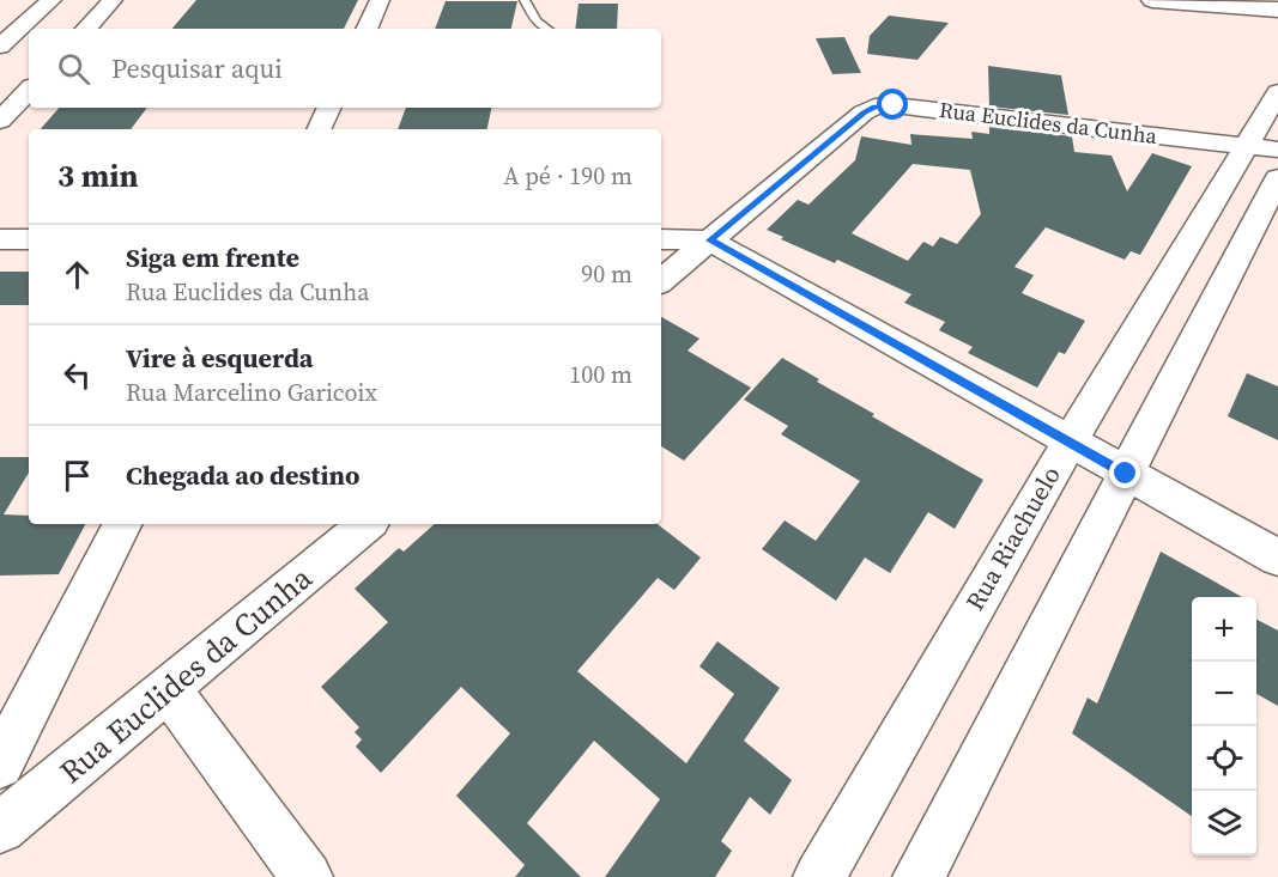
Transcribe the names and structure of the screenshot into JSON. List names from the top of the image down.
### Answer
{
  "streets": {
    "street": ["Rua Euclides da Cunha", "Rua Riachuelo"]
  },
  "crossings": [
    ["Rua Euclides da Cunha", "Rua Riachuelo"]
  ],
  "page": {
    "search": "Pesquisar aqui",
    "heading": ["3 min", "A pé · 190 m"],
    "list": [
      ["Siga em frente", "Rua Euclides da Cunha", "90 m"],
      ["Vire à esquerda", "Rua Marcelino Garicoix", "100 m"],
      "Chegada ao destino"
    ],
    "map_buttons": ["+", "−"]
  }
}
